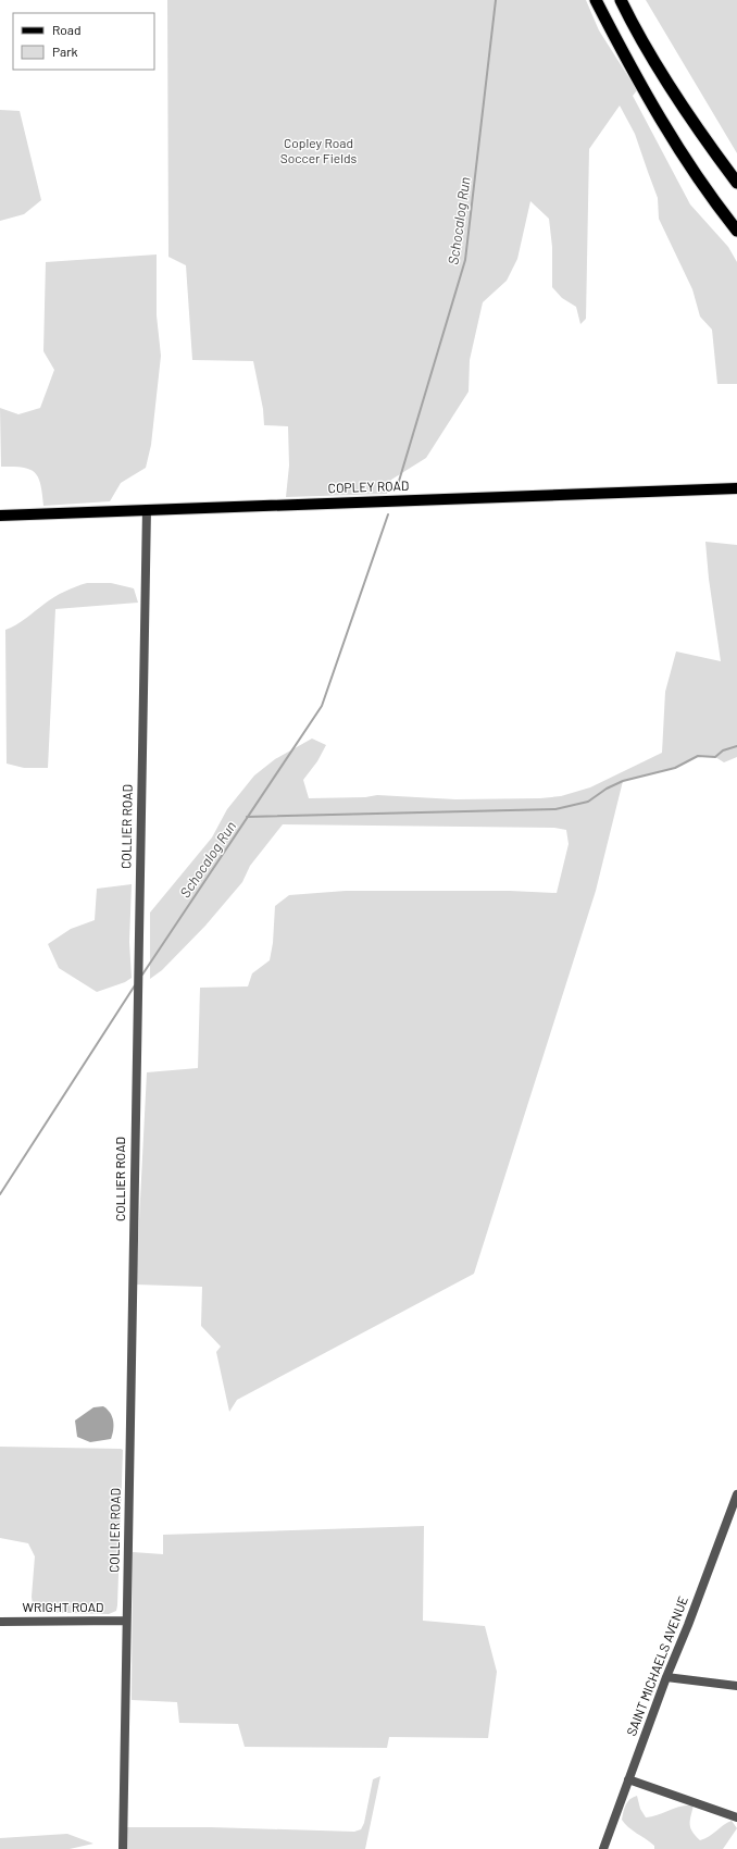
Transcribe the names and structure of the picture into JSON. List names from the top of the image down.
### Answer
{
  "streets": {
    "main road": ["COPLEY ROAD"],
    "street": ["COLLIER ROAD", "WRIGHT ROAD", "SAINT MICHAELS AVENUE"]
  },
  "crossings": [
    ["COPLEY ROAD", "COLLIER ROAD"],
    ["COLLIER ROAD", "WRIGHT ROAD"]
  ],
  "water": ["Schocalog Run"],
  "parks": ["Copley Road Soccer Fields"],
  "legend": ["Road", "Park"]
}
